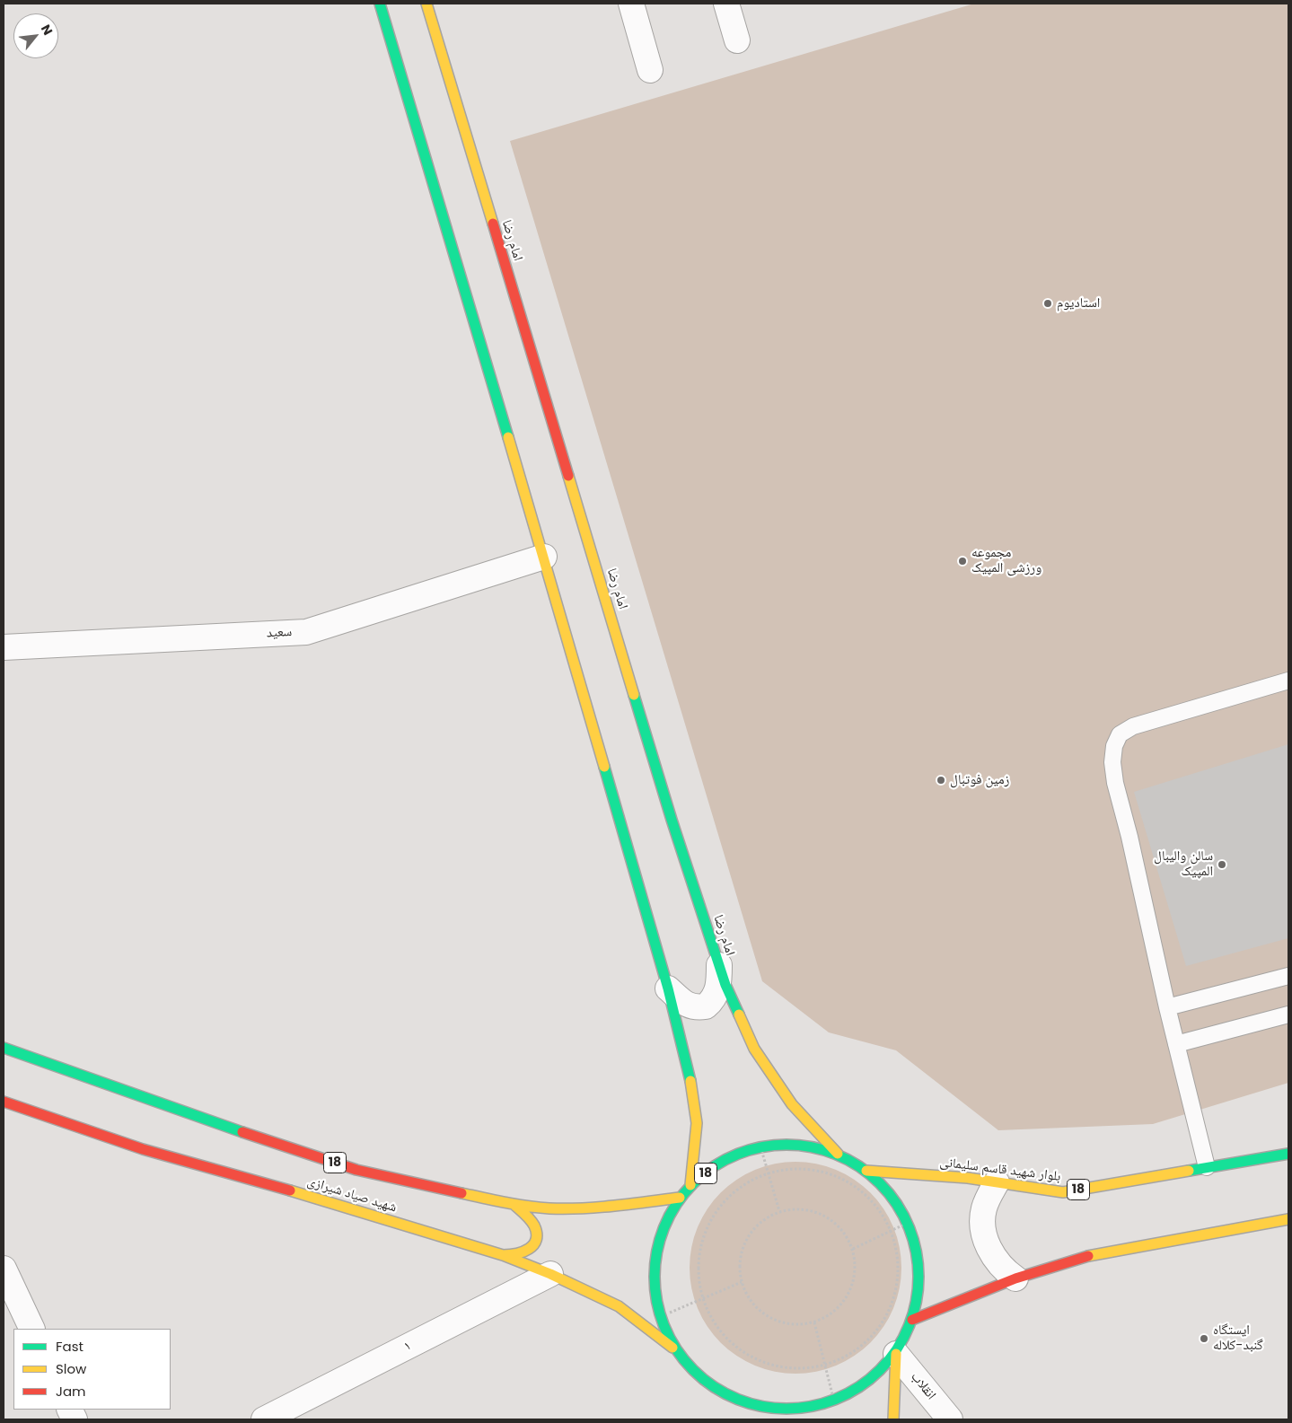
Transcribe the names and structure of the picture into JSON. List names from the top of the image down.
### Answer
{
  "streets": {
    "main road": [
      "امام رضا",
      "18",
      "بلوار شهید قاسم سلیمانی",
      "شهید صیاد شیرازی"
    ],
    "street": ["سعید", "۱", "انقلاب"]
  },
  "crossings": [
    ["امام رضا", "18"],
    ["18", "بلوار شهید قاسم سلیمانی"],
    ["18", "شهید صیاد شیرازی"],
    ["18", "انقلاب"],
    ["شهید صیاد شیرازی", "۱"]
  ],
  "places": [
    "استادیوم",
    "مجموعه ورزشی المپیک",
    "زمین فوتبال",
    "سالن والیبال المپیک",
    "ایستگاه گنبد-کلاله"
  ],
  "legend": ["Fast", "Slow", "Jam"],
  "north": "top right"
}
